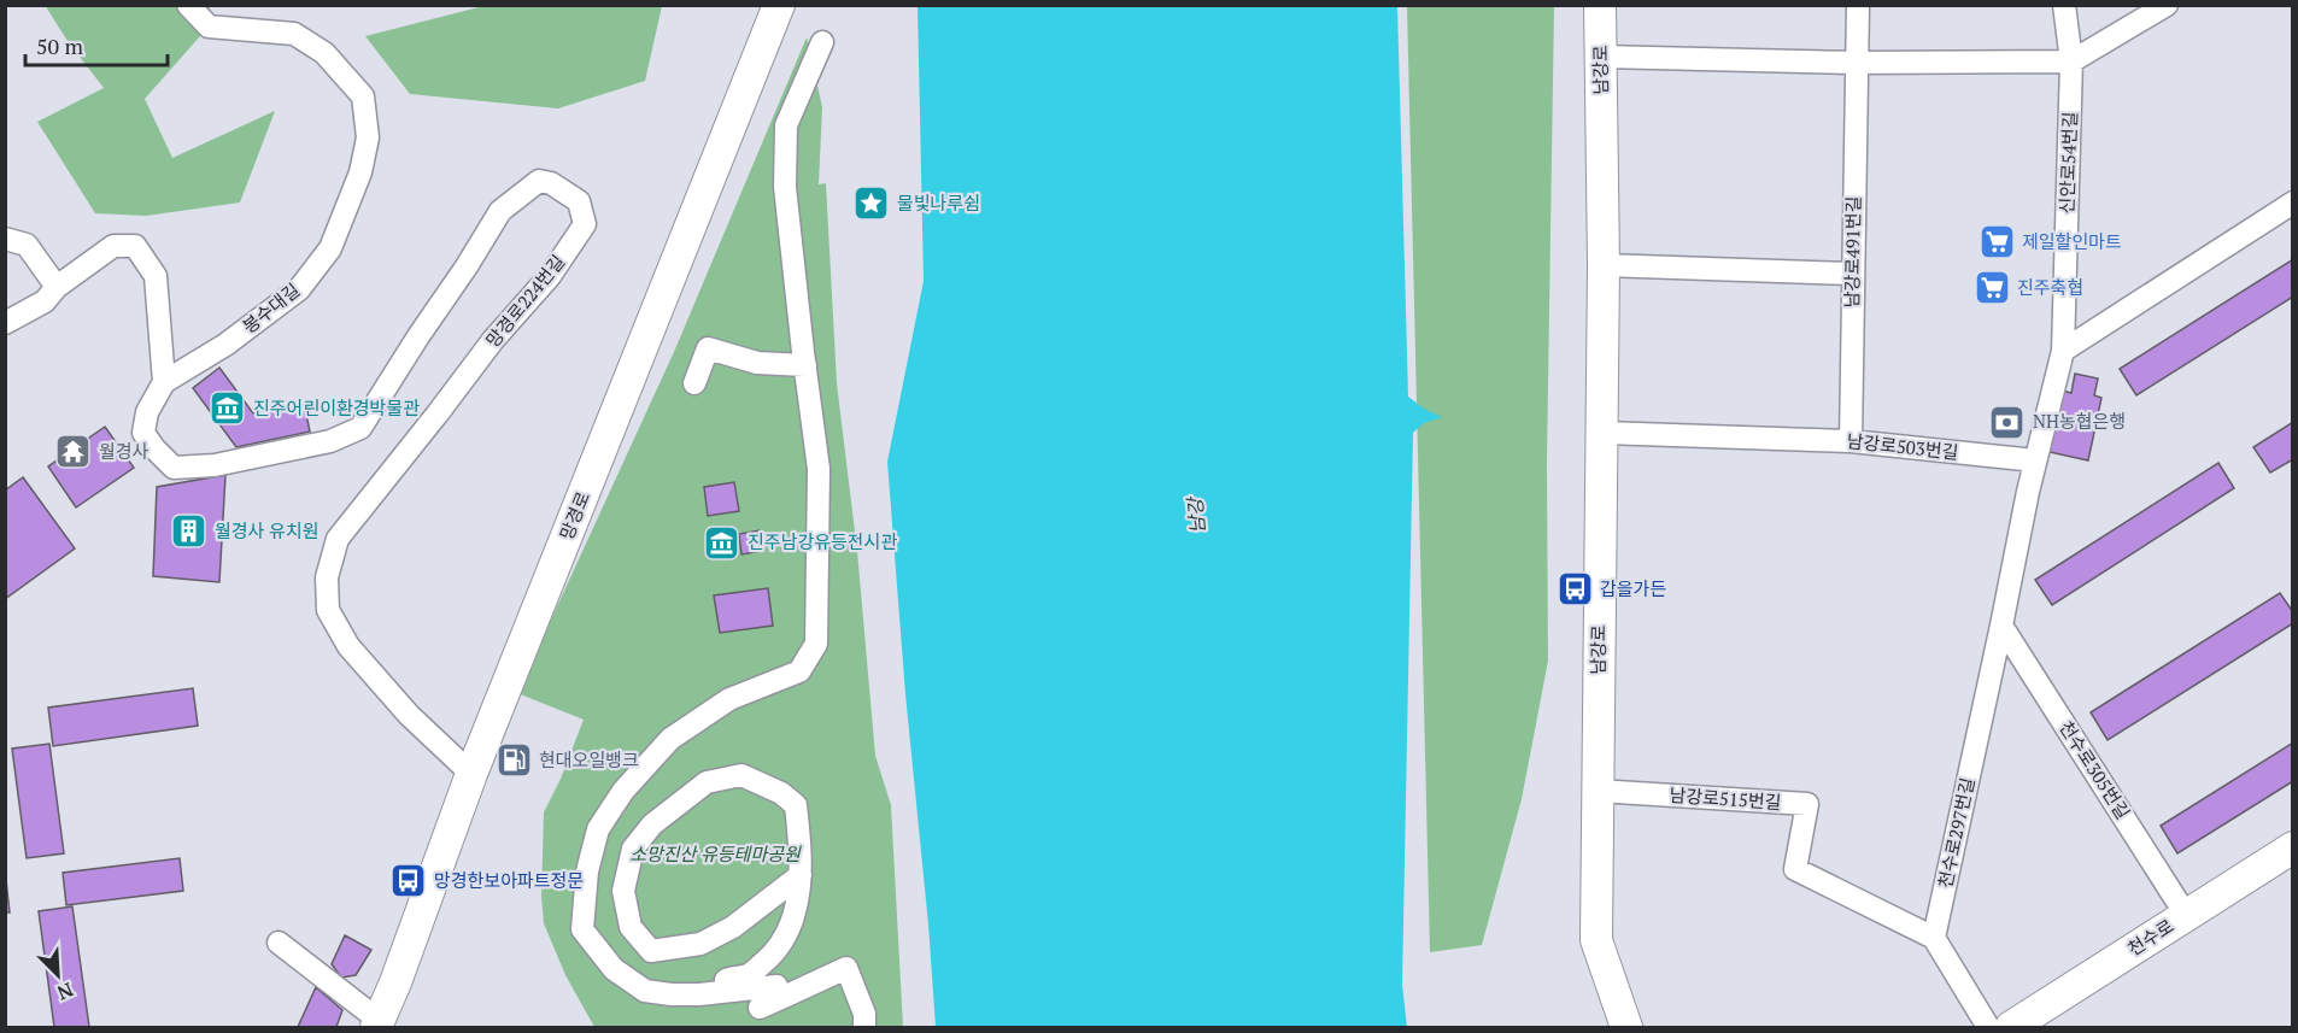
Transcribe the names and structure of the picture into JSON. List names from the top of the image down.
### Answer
{
  "streets": {
    "street": [
      "남강로",
      "신안로54번길",
      "남강로491번길",
      "망경로224번길",
      "봉수대길",
      "남강로503번길",
      "망경로",
      "천수로305번길",
      "남강로515번길",
      "천수로297번길",
      "천수로"
    ]
  },
  "crossings": [
    ["남강로", "남강로503번길"],
    ["남강로", "남강로515번길"],
    ["신안로54번길", "남강로503번길"],
    ["남강로491번길", "남강로503번길"],
    ["망경로224번길", "봉수대길"],
    ["망경로224번길", "망경로"],
    ["천수로305번길", "천수로297번길"],
    ["천수로305번길", "천수로"],
    ["남강로515번길", "천수로297번길"]
  ],
  "water": ["남강"],
  "parks": ["소망진산 유등테마공원"],
  "places": {
    "place": ["물빛나루쉼"],
    "supermarket": ["제일할인마트", "진주축협"],
    "museum": ["진주어린이환경박물관", "진주남강유등전시관"],
    "bank": ["NH농협은행"],
    "temple": ["월경사"],
    "building": ["월경사 유치원"],
    "bus stop": ["갑을가든", "망경한보아파트정문"],
    "fuel station": ["현대오일뱅크"]
  },
  "scale_bar": "50 m",
  "north": "bottom right"
}
